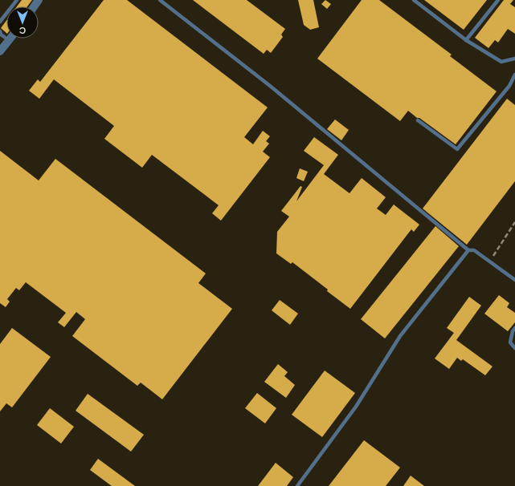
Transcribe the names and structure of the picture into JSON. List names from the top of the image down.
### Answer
{
  "north": "bottom"
}
